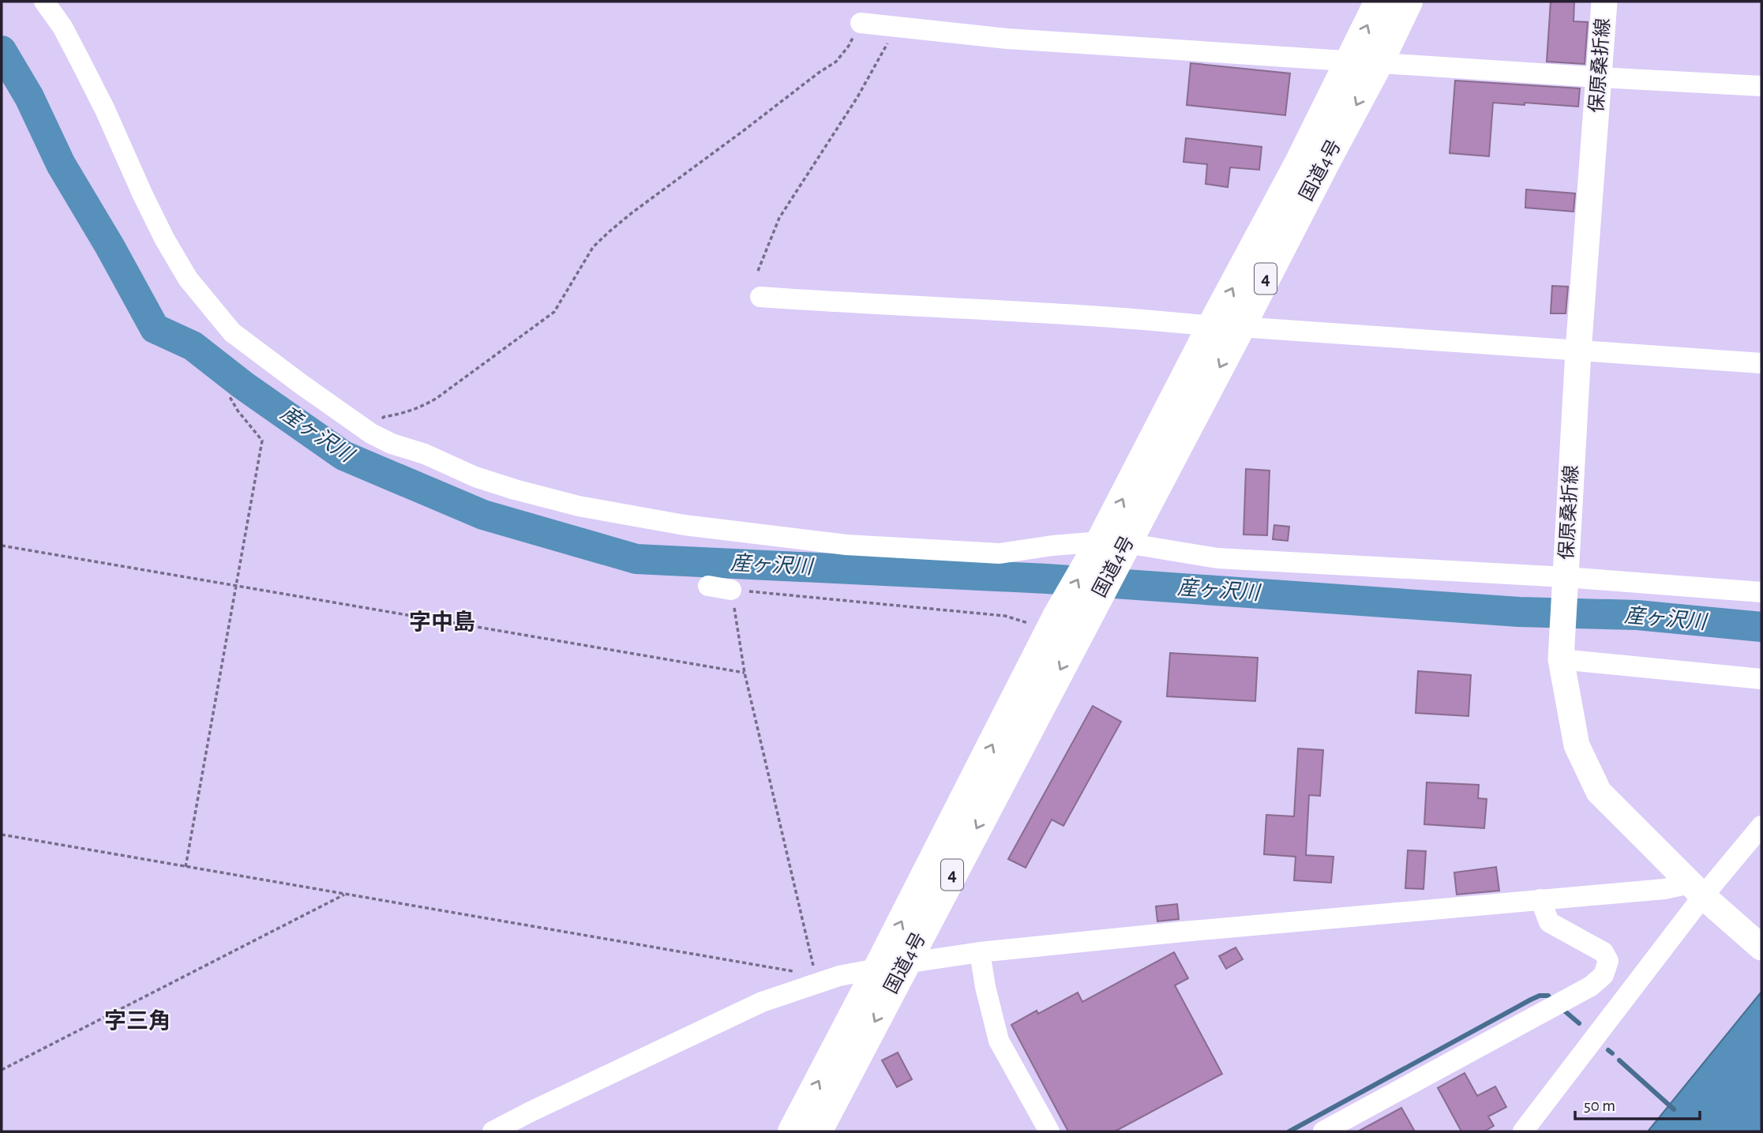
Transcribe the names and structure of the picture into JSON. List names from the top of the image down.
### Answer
{
  "streets": {
    "highway": ["国道4号", "4"],
    "main road": ["保原桑折線"]
  },
  "districts": ["字中島", "字三角"],
  "water": ["産ヶ沢川"],
  "scale_bar": "50 m"
}
